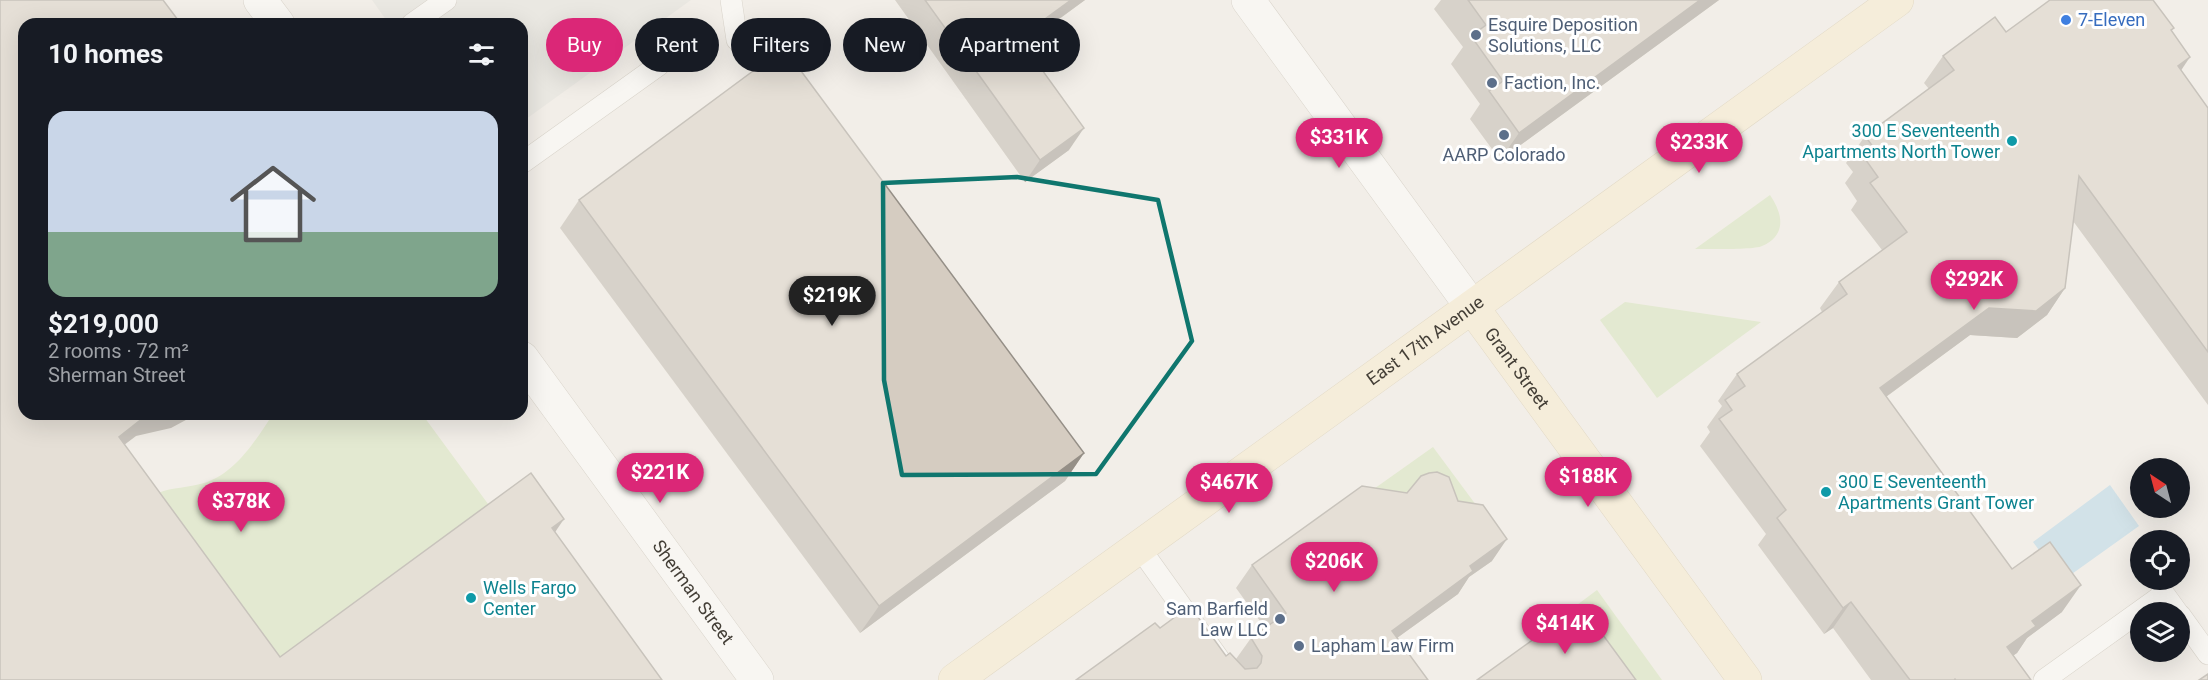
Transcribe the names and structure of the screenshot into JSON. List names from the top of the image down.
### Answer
{
  "streets": {
    "main road": ["East 17th Avenue", "Grant Street"],
    "street": ["Sherman Street"]
  },
  "crossings": [
    ["East 17th Avenue", "Grant Street"]
  ],
  "places": [
    "7-Eleven",
    "Esquire Deposition Solutions, LLC",
    "Faction, Inc.",
    "AARP Colorado",
    "300 E Seventeenth Apartments North Tower",
    "300 E Seventeenth Apartments Grant Tower",
    "Wells Fargo Center",
    "Sam Barfield Law LLC",
    "Lapham Law Firm"
  ],
  "north": "top left",
  "page": {
    "chip": [
      "Buy",
      "Rent",
      "Filters",
      "New",
      "Apartment"
    ],
    "heading": "10 homes",
    "list": [
      {
        "name": "$219,000",
        "note": "2 rooms · 72 m² · Sherman Street"
      }
    ],
    "price": [
      "$331K",
      "$233K",
      "$292K",
      "$219K",
      "$221K",
      "$188K",
      "$467K",
      "$378K",
      "$206K",
      "$414K"
    ]
  }
}
